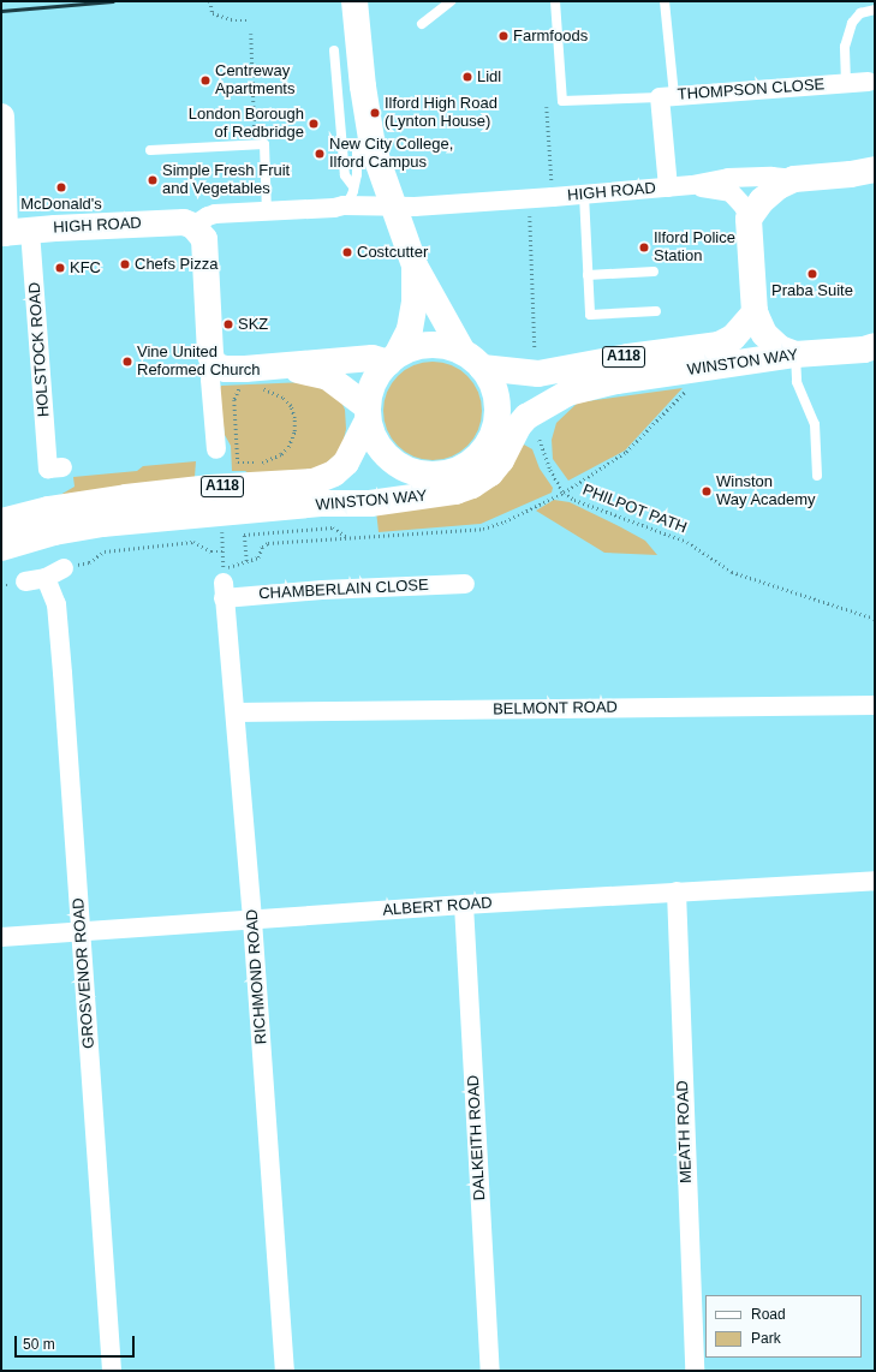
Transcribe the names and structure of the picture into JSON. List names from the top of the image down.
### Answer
{
  "streets": {
    "main road": ["HIGH ROAD", "A118", "WINSTON WAY"],
    "street": [
      "THOMPSON CLOSE",
      "HOLSTOCK ROAD",
      "CHAMBERLAIN CLOSE",
      "BELMONT ROAD",
      "ALBERT ROAD",
      "GROSVENOR ROAD",
      "RICHMOND ROAD",
      "MEATH ROAD",
      "DALKEITH ROAD"
    ],
    "path": ["PHILPOT PATH"]
  },
  "crossings": [
    ["THOMPSON CLOSE", "HIGH ROAD"],
    ["HIGH ROAD", "HOLSTOCK ROAD"],
    ["A118", "WINSTON WAY"],
    ["CHAMBERLAIN CLOSE", "RICHMOND ROAD"],
    ["BELMONT ROAD", "RICHMOND ROAD"],
    ["ALBERT ROAD", "GROSVENOR ROAD"],
    ["ALBERT ROAD", "RICHMOND ROAD"],
    ["ALBERT ROAD", "MEATH ROAD"],
    ["ALBERT ROAD", "DALKEITH ROAD"]
  ],
  "places": [
    "Farmfoods",
    "Lidl",
    "Centreway Apartments",
    "Ilford High Road (Lynton House)",
    "London Borough of Redbridge",
    "New City College, Ilford Campus",
    "Simple Fresh Fruit and Vegetables",
    "McDonald's",
    "Ilford Police Station",
    "Costcutter",
    "Chefs Pizza",
    "KFC",
    "Praba Suite",
    "SKZ",
    "Vine United Reformed Church",
    "Winston Way Academy"
  ],
  "legend": ["Road", "Park"],
  "scale_bar": "50 m"
}
